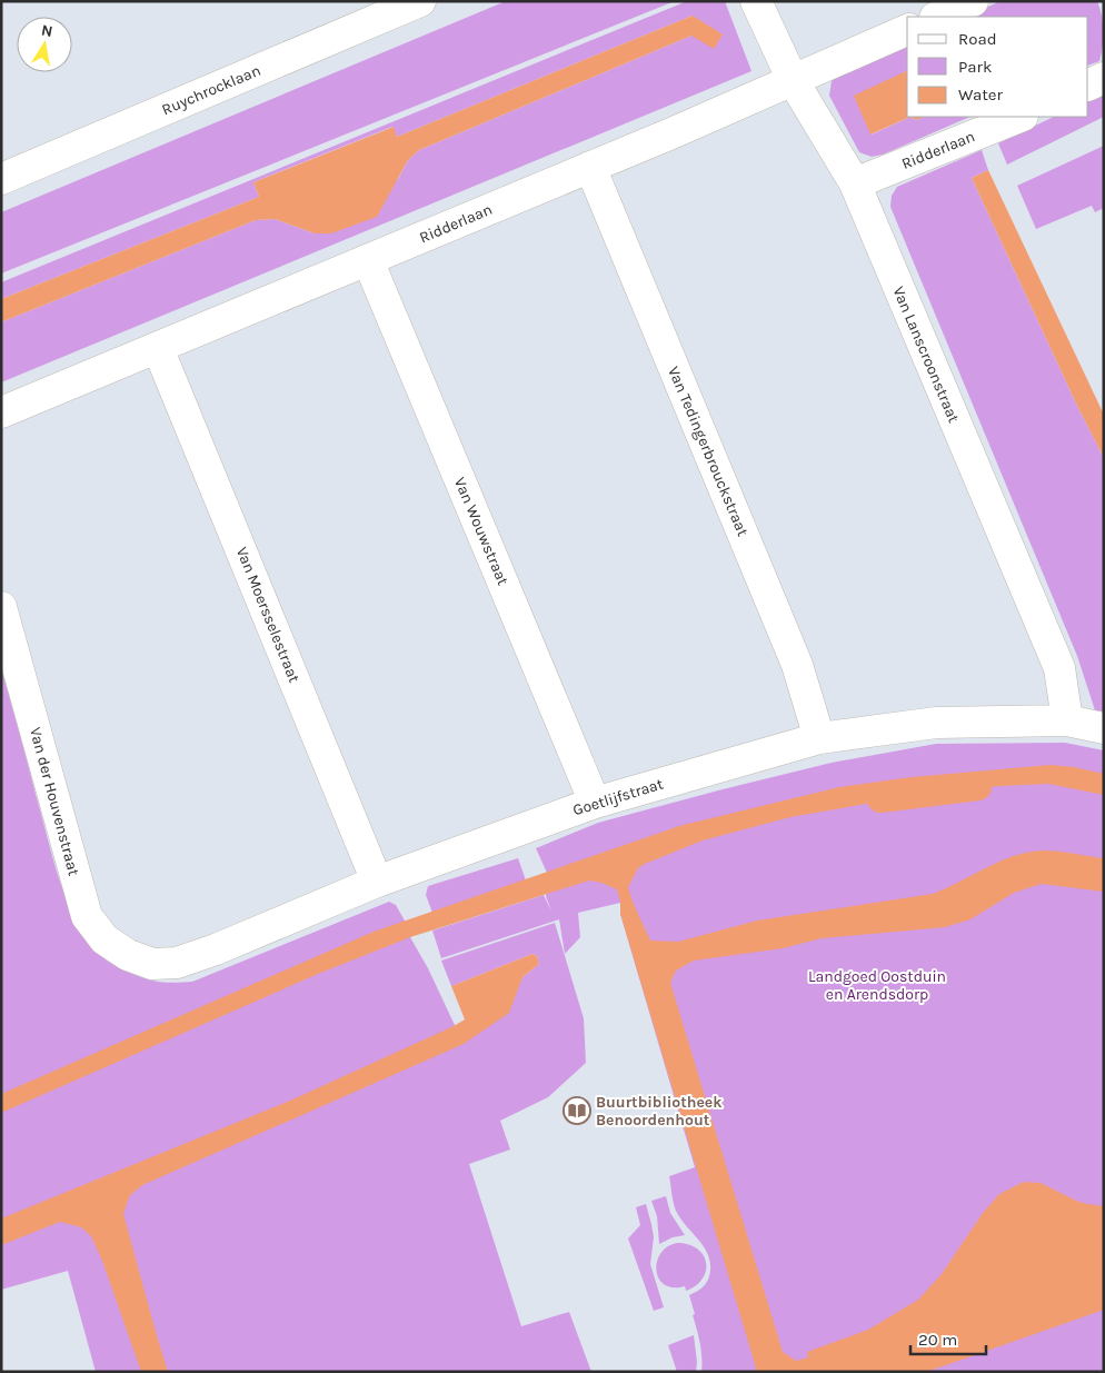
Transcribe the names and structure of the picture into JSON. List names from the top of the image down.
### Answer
{
  "streets": {
    "street": [
      "Ruychrocklaan",
      "Ridderlaan",
      "Van Lanscroonstraat",
      "Van Tedingerbrouckstraat",
      "Van Wouwstraat",
      "Van Moersselestraat",
      "Goetlijfstraat",
      "Van der Houvenstraat"
    ]
  },
  "crossings": [
    ["Ridderlaan", "Van Lanscroonstraat"],
    ["Ridderlaan", "Van Tedingerbrouckstraat"],
    ["Ridderlaan", "Van Wouwstraat"],
    ["Ridderlaan", "Van Moersselestraat"],
    ["Van Lanscroonstraat", "Goetlijfstraat"],
    ["Van Tedingerbrouckstraat", "Goetlijfstraat"],
    ["Van Wouwstraat", "Goetlijfstraat"],
    ["Van Moersselestraat", "Goetlijfstraat"],
    ["Goetlijfstraat", "Van der Houvenstraat"]
  ],
  "parks": ["Landgoed Oostduin en Arendsdorp"],
  "places": {
    "library": ["Buurtbibliotheek Benoordenhout"]
  },
  "legend": ["Road", "Park", "Water"],
  "scale_bar": "20 m",
  "north": "top"
}
